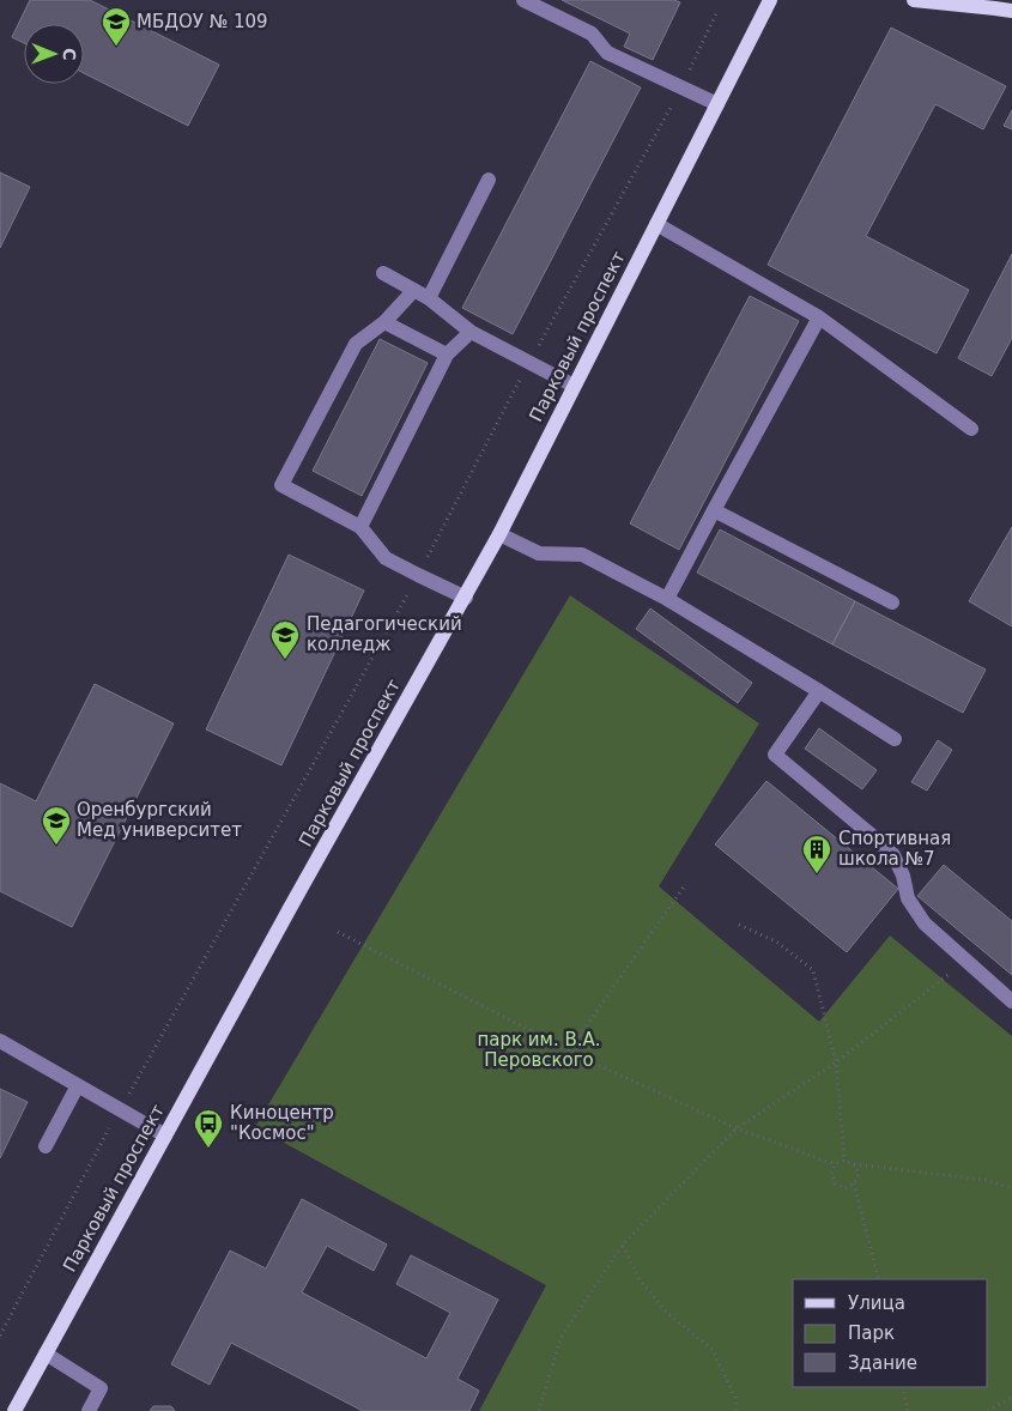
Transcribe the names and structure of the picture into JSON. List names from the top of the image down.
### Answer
{
  "streets": {
    "main road": ["Парковый проспект"]
  },
  "parks": ["парк им. В.А. Перовского"],
  "places": {
    "school or university": ["МБДОУ № 109", "Педагогический колледж", "Оренбургский Мед университет"],
    "building": ["Спортивная школа №7"],
    "bus stop": ["Киноцентр \"Космос\""]
  },
  "legend": ["Улица", "Парк", "Здание"],
  "north": "right"
}
